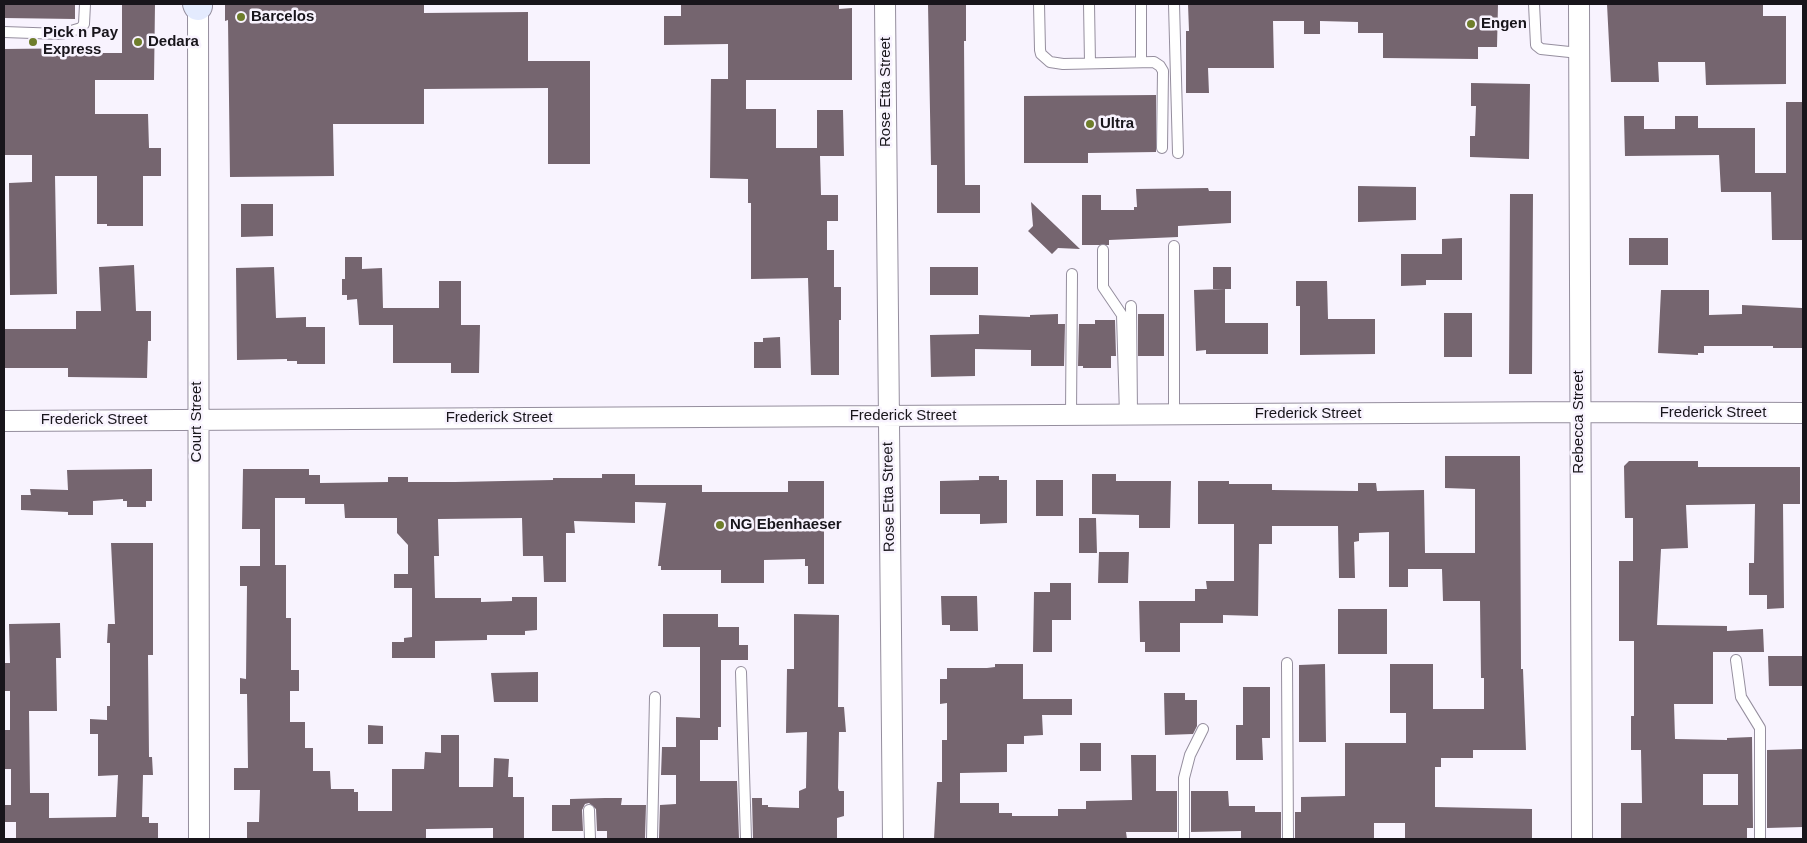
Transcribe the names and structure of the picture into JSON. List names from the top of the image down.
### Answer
{
  "streets": {
    "street": [
      "Rose Etta Street",
      "Frederick Street",
      "Court Street",
      "Rebecca Street"
    ]
  },
  "crossings": [
    ["Rose Etta Street", "Frederick Street"],
    ["Frederick Street", "Court Street"],
    ["Frederick Street", "Rebecca Street"]
  ],
  "places": [
    "Barcelos",
    "Engen",
    "Pick n Pay Express",
    "Dedara",
    "Ultra",
    "NG Ebenhaeser"
  ]
}
